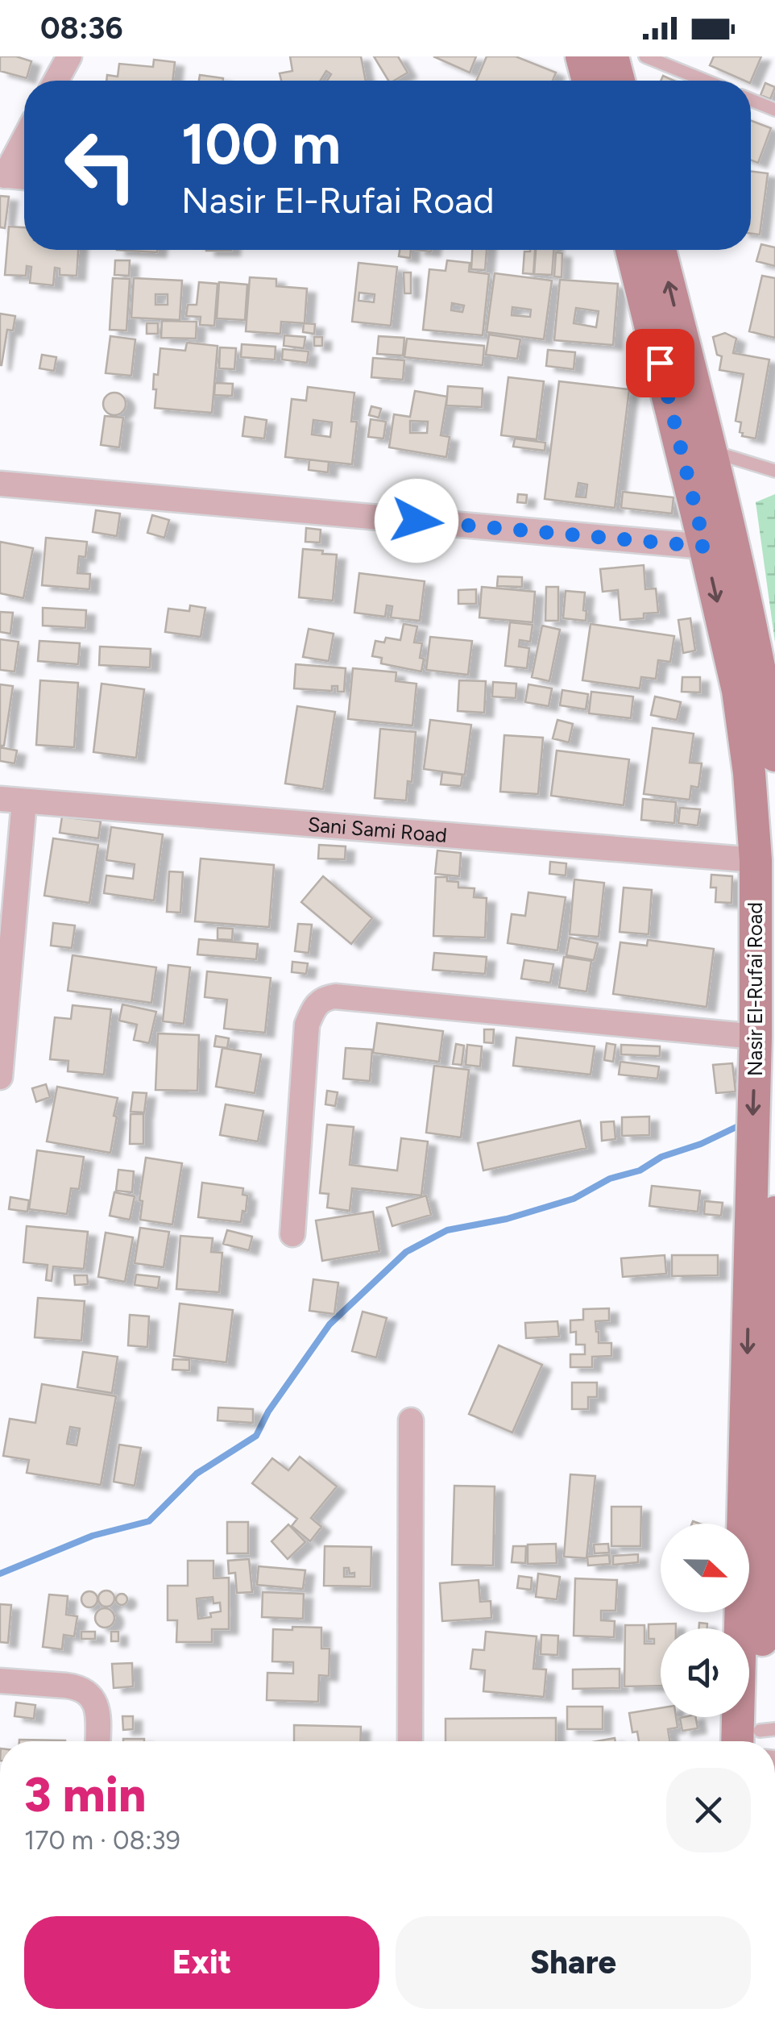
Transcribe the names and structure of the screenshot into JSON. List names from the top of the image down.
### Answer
{
  "streets": {
    "main road": ["Nasir El-Rufai Road"],
    "street": ["Sani Sami Road"]
  },
  "crossings": [
    ["Sani Sami Road", "Nasir El-Rufai Road"]
  ],
  "north": "right",
  "page": {
    "status": "08:36",
    "turn": ["100 m", "Nasir El-Rufai Road"],
    "heading": ["3 min", "170 m · 08:39"],
    "buttons": ["Exit", "Share"]
  }
}
